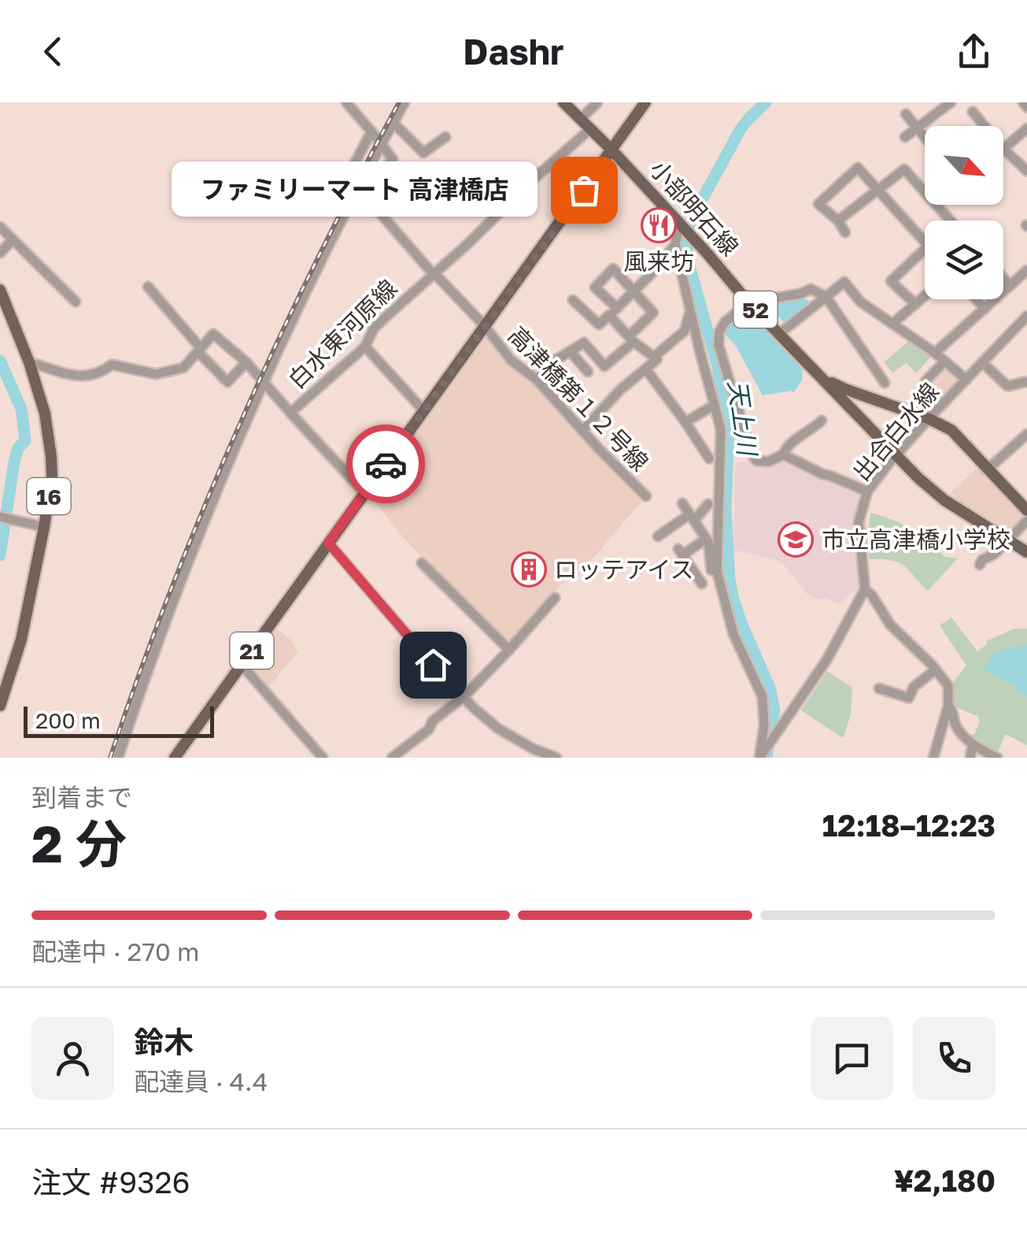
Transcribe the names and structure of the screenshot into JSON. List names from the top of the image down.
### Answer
{
  "streets": {
    "main road": [
      "小部明石線",
      "52",
      "16",
      "21"
    ],
    "street": ["白水東河原線", "高津橋第１２号線", "出合白水線"]
  },
  "crossings": [
    ["小部明石線", "白水東河原線"],
    ["小部明石線", "出合白水線"],
    ["小部明石線", "21"],
    ["白水東河原線", "高津橋第１２号線"],
    ["白水東河原線", "21"],
    ["高津橋第１２号線", "21"]
  ],
  "water": ["天上川"],
  "places": {
    "other": ["ファミリーマート 高津橋店"],
    "restaurant": ["風来坊"],
    "school or university": ["市立高津橋小学校"],
    "building": ["ロッテアイス"]
  },
  "scale_bar": "200 m",
  "north": "bottom right",
  "page": {
    "header": "Dashr",
    "bubble": "ファミリーマート 高津橋店",
    "scale": "200 m",
    "heading": ["2 分", "到着まで", "12:18–12:23"],
    "panel": [
      "鈴木",
      "配達員 · 4.4",
      "注文 #9326",
      "¥2,180"
    ],
    "bar": "配達中 · 270 m"
  }
}
